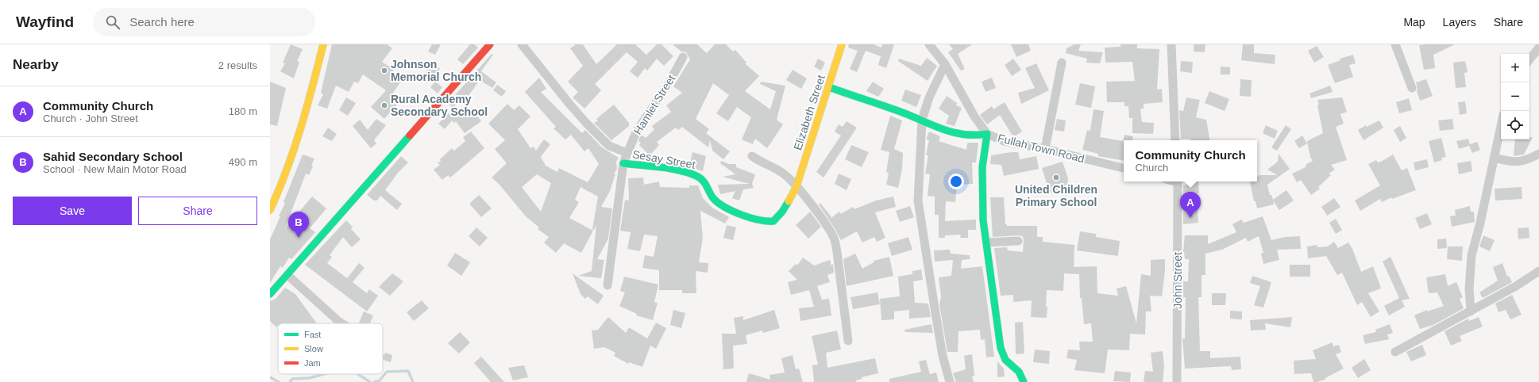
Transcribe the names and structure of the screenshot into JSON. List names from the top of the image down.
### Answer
{
  "streets": {
    "main road": ["Elizabeth Street", "Sesay Street"],
    "street": ["Hamlet Street", "Fullah Town Road", "John Street"]
  },
  "crossings": [
    ["Hamlet Street", "Sesay Street"],
    ["Elizabeth Street", "Sesay Street"]
  ],
  "places": ["Johnson Memorial Church", "Rural Academy Secondary School", "United Children Primary School"],
  "legend": ["Fast", "Slow", "Jam"],
  "page": {
    "header": "Wayfind",
    "search": "Search here",
    "nav": ["Map", "Layers", "Share"],
    "heading": ["Nearby", "2 results"],
    "map_buttons": ["+", "−"],
    "list": [
      {
        "mark": "A",
        "name": "Community Church",
        "note": "Church · John Street",
        "value": "180 m"
      },
      {
        "mark": "B",
        "name": "Sahid Secondary School",
        "note": "School · New Main Motor Road",
        "value": "490 m"
      }
    ],
    "popup": ["Community Church", "Church"],
    "buttons": ["Save", "Share"],
    "pins": ["A", "B"]
  }
}
